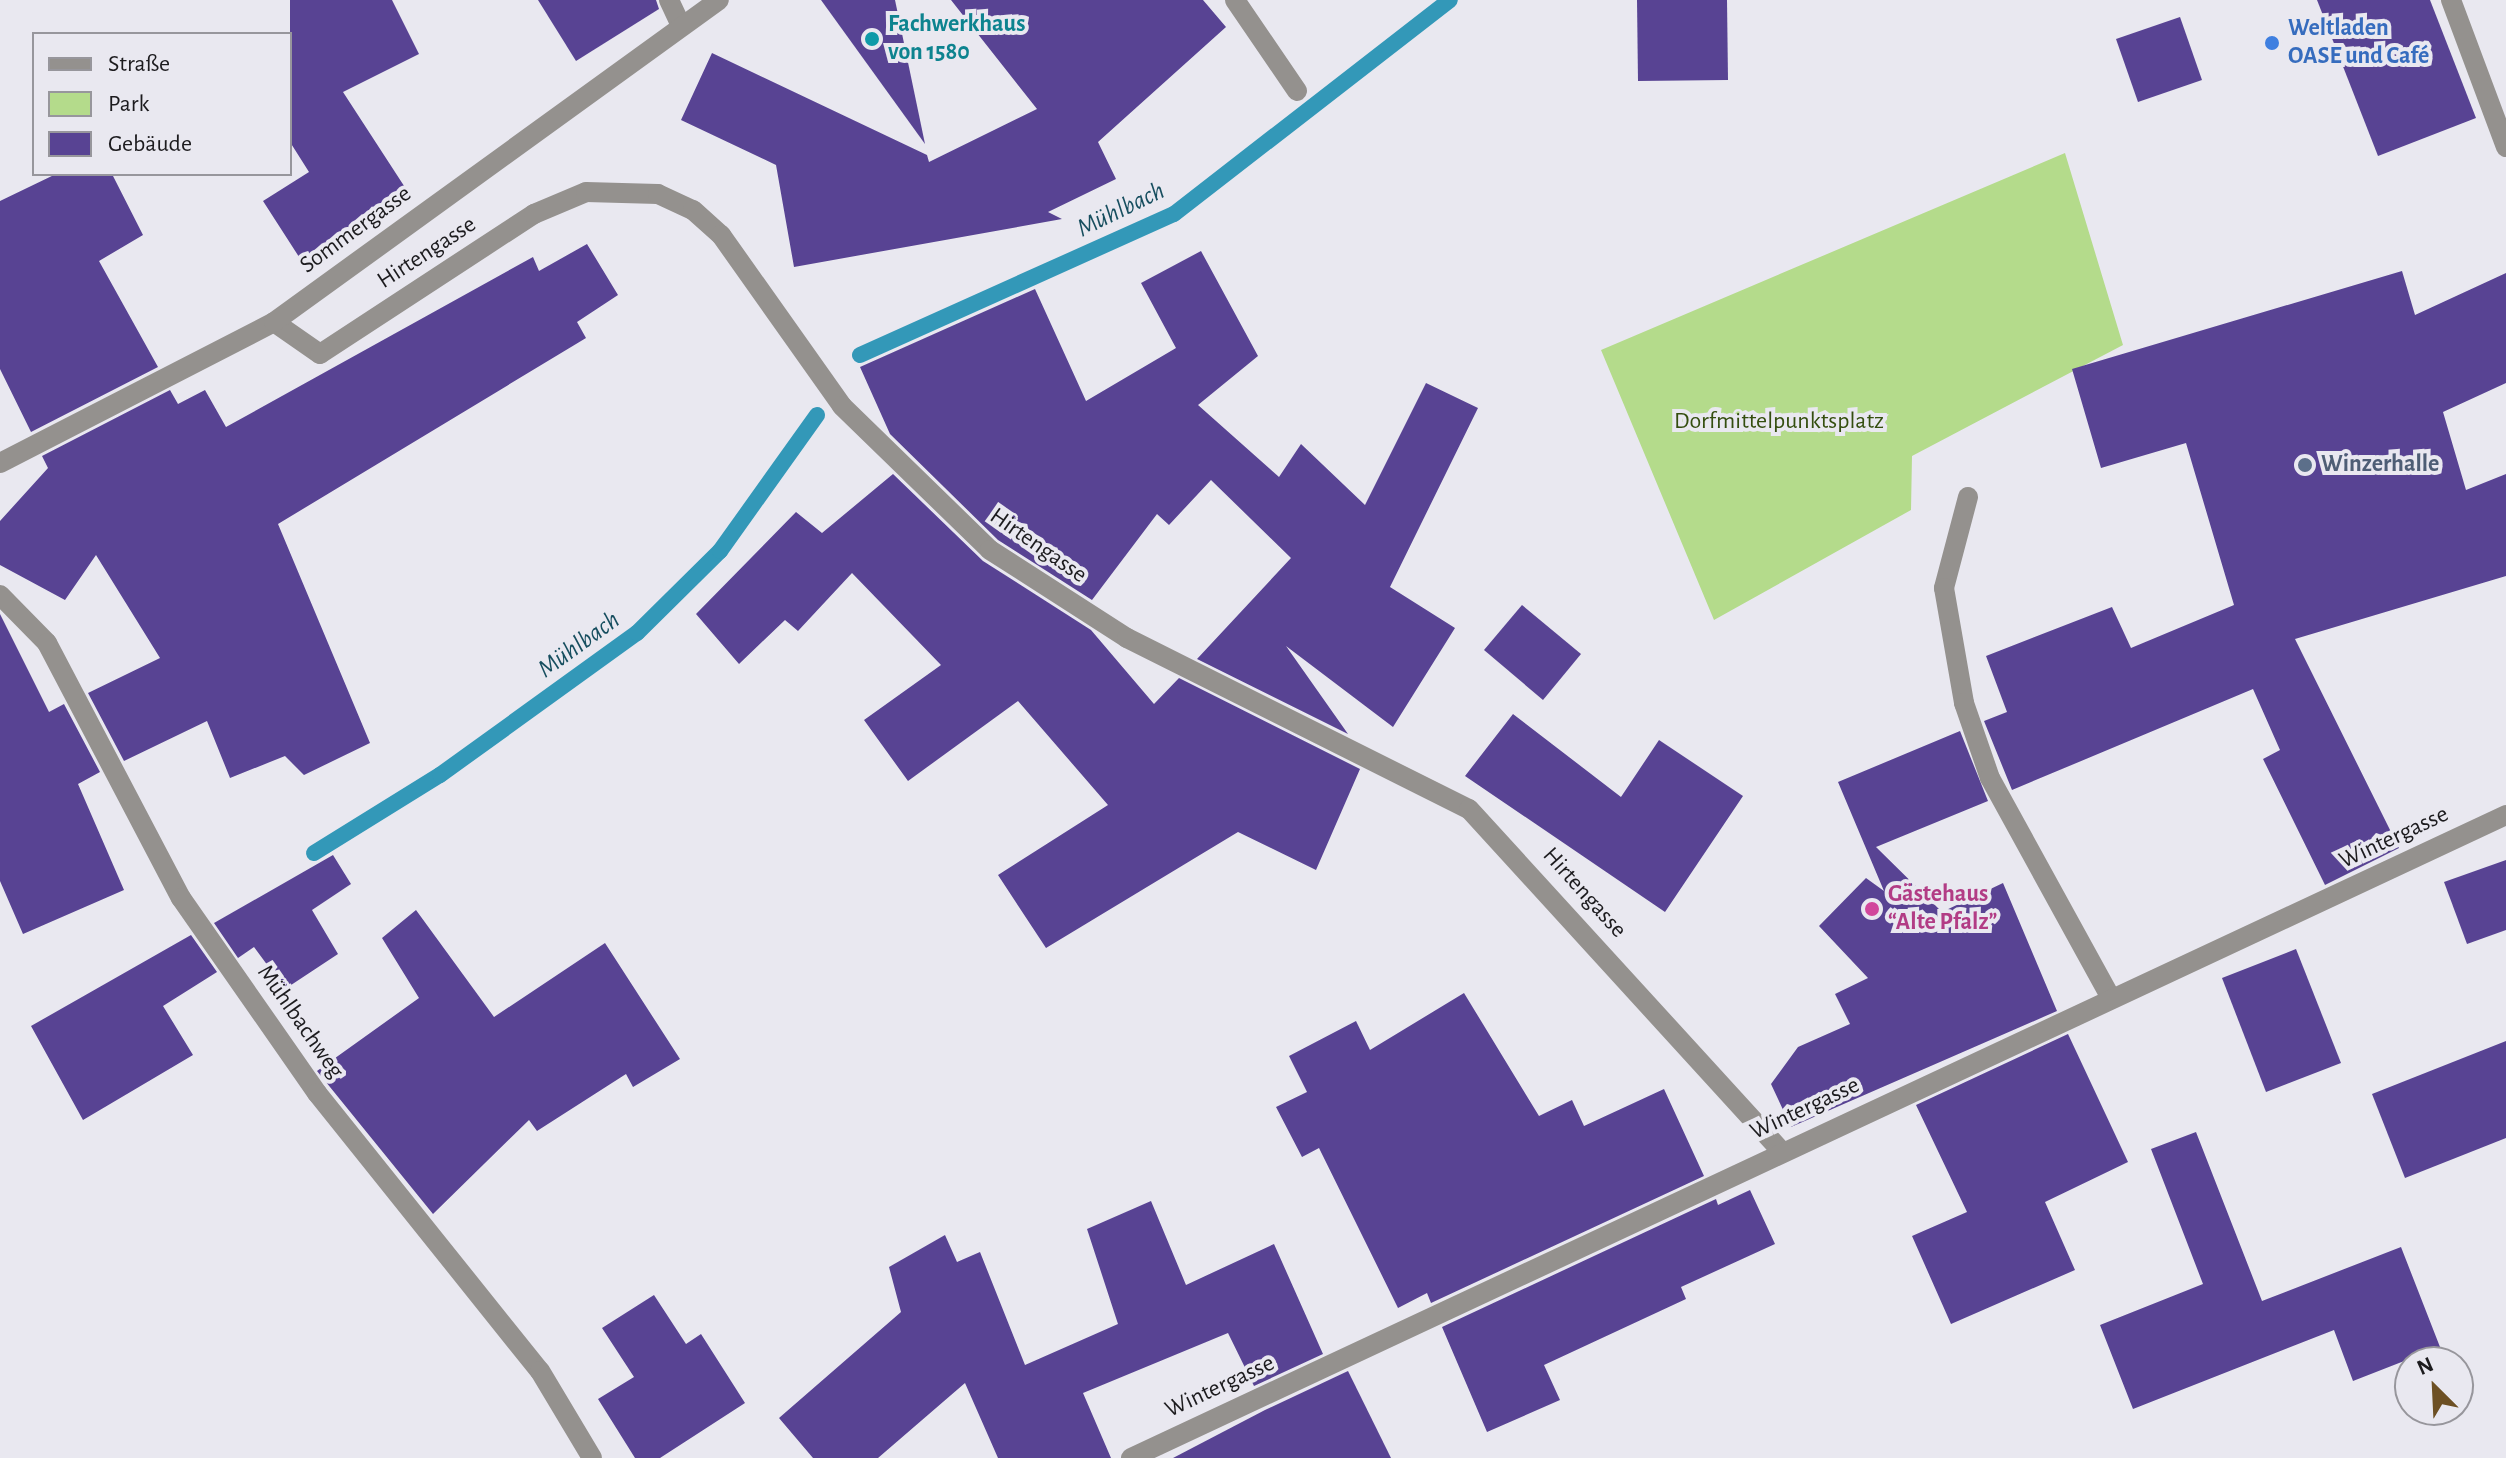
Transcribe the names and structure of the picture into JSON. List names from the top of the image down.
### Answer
{
  "streets": {
    "street": [
      "Sommergasse",
      "Hirtengasse",
      "Wintergasse",
      "Mühlbachweg"
    ]
  },
  "crossings": [
    ["Sommergasse", "Hirtengasse"],
    ["Hirtengasse", "Wintergasse"]
  ],
  "water": ["Mühlbach"],
  "parks": ["Dorfmittelpunktsplatz"],
  "places": [
    "Fachwerkhaus von 1580",
    "Weltladen OASE und Café",
    "Winzerhalle",
    "Gästehaus “Alte Pfalz”"
  ],
  "legend": ["Straße", "Park", "Gebäude"],
  "north": "top left"
}
